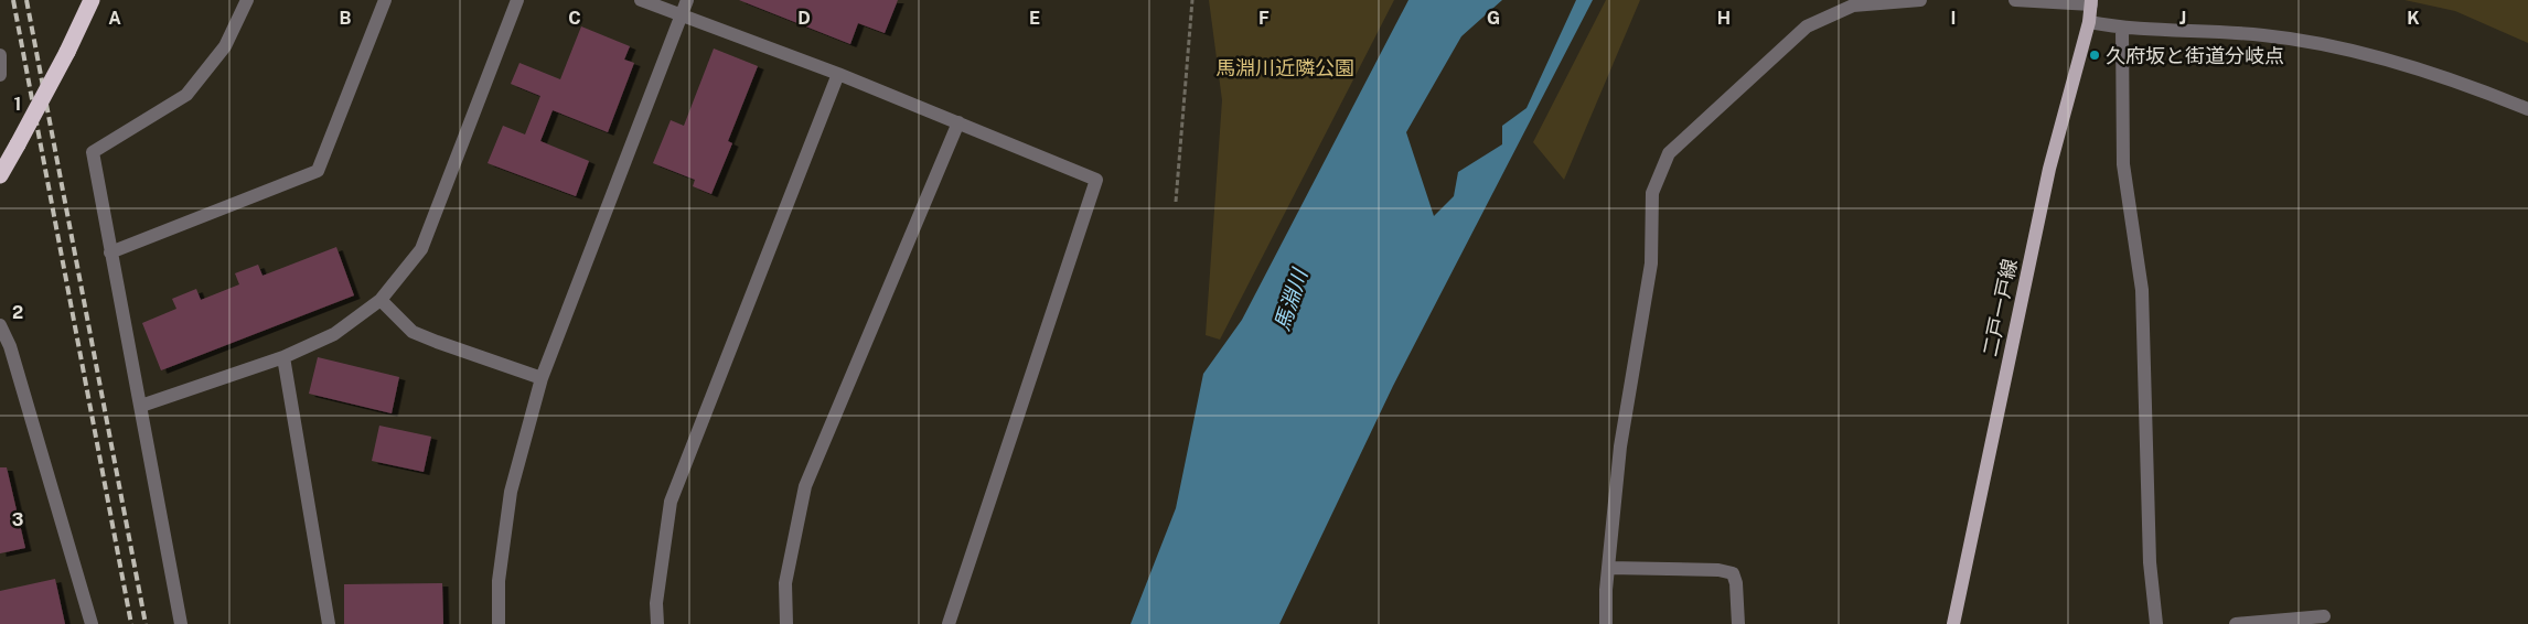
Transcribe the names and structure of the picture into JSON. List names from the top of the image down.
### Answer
{
  "streets": {
    "main road": ["二戸一戸線"]
  },
  "water": ["馬淵川"],
  "parks": ["馬淵川近隣公園"],
  "places": ["久府坂と街道分岐点"],
  "grid": {
    "columns": [
      "A",
      "B",
      "C",
      "D",
      "E",
      "F",
      "G",
      "H",
      "I",
      "J",
      "K"
    ],
    "rows": ["1", "2", "3"]
  }
}
